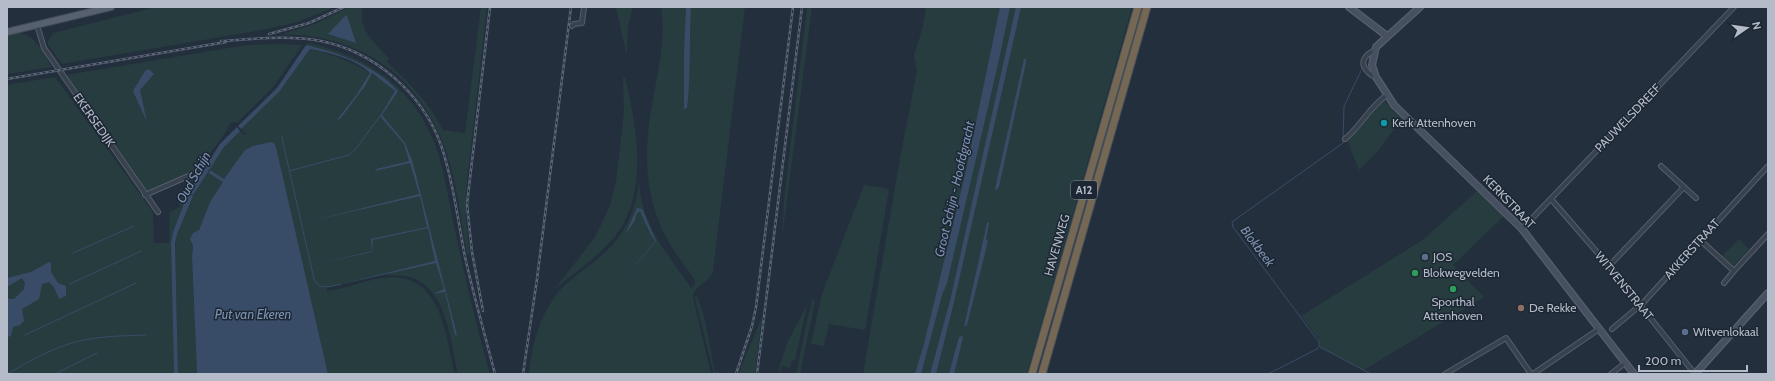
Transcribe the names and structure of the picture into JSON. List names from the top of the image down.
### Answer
{
  "streets": {
    "highway": ["A12", "HAVENWEG"],
    "main road": ["KERKSTRAAT"],
    "street": [
      "PAUWELSDREEF",
      "EKERSEDIJK",
      "AKKERSTRAAT",
      "WITVENSTRAAT"
    ]
  },
  "crossings": [
    ["PAUWELSDREEF", "KERKSTRAAT"],
    ["PAUWELSDREEF", "WITVENSTRAAT"],
    ["AKKERSTRAAT", "WITVENSTRAAT"]
  ],
  "water": [
    "Oud Schijn",
    "Groot Schijn - Hoofdgracht",
    "Blokbeek",
    "Put van Ekeren"
  ],
  "places": [
    "Kerk Attenhoven",
    "JOS",
    "Blokwegvelden",
    "Sporthal Attenhoven",
    "De Rekke",
    "Witvenlokaal"
  ],
  "scale_bar": "200 m",
  "north": "right"
}
